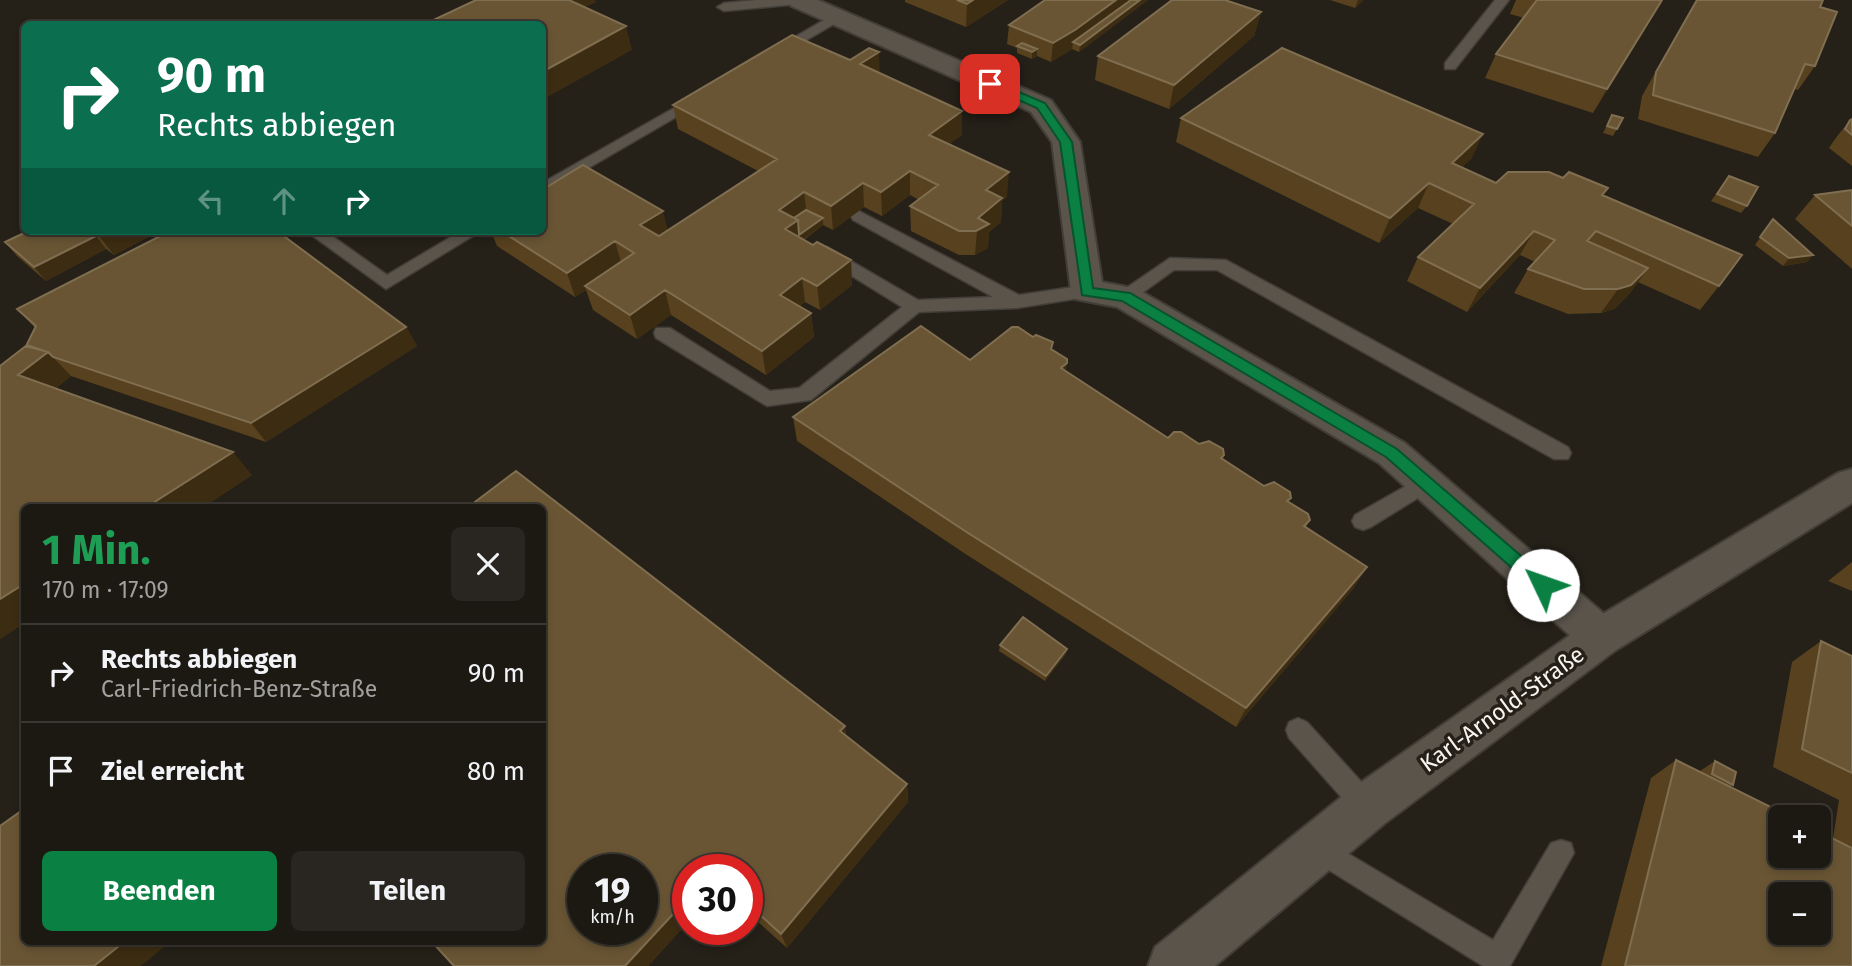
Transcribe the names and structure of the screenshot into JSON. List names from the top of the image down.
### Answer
{
  "streets": {
    "street": ["Karl-Arnold-Straße"]
  },
  "page": {
    "turn": ["90 m", "Rechts abbiegen"],
    "heading": ["1 Min.", "170 m · 17:09"],
    "list": [
      {
        "name": "Rechts abbiegen",
        "note": "Carl-Friedrich-Benz-Straße",
        "value": "90 m"
      },
      {
        "name": "Ziel erreicht",
        "value": "80 m"
      }
    ],
    "map_buttons": ["+", "−"],
    "buttons": ["Beenden", "Teilen"],
    "speed": "19 km/h",
    "limit": "30"
  }
}
